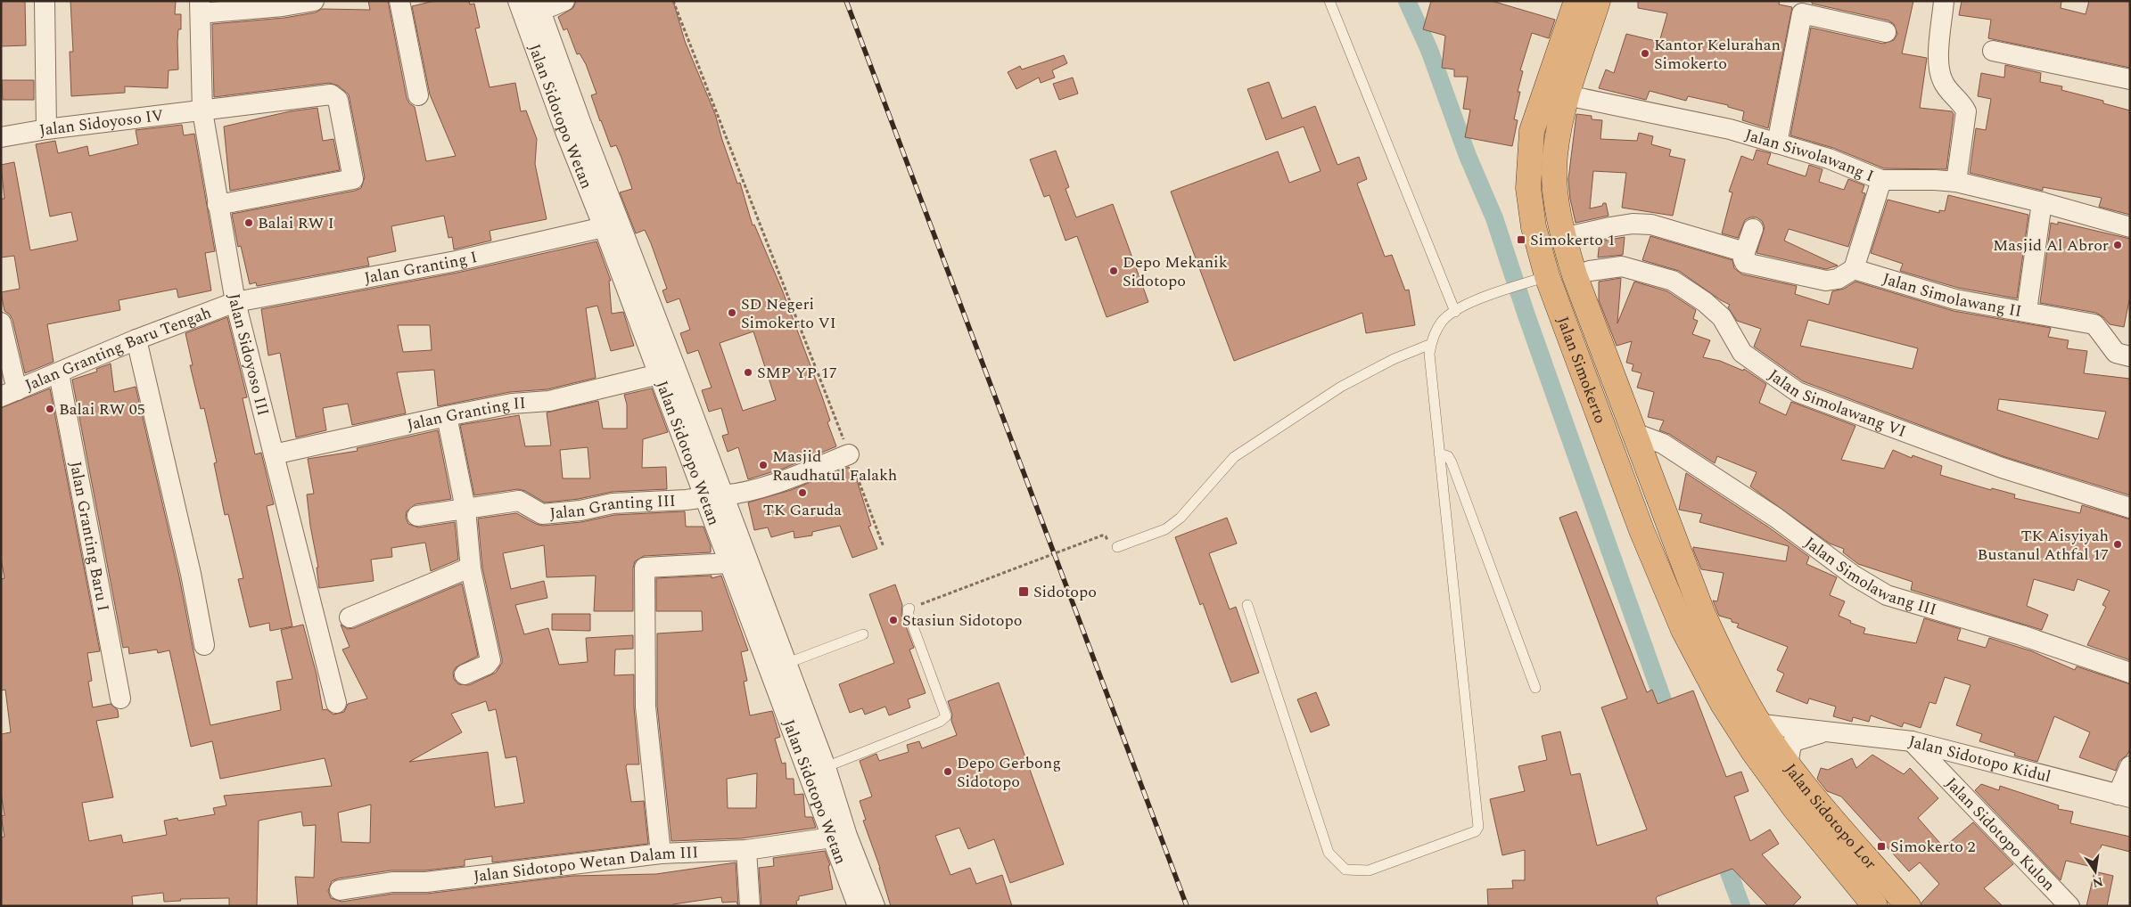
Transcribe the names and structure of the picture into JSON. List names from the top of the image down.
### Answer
{
  "streets": {
    "highway": ["Jalan Simokerto", "Jalan Sidotopo Lor"],
    "street": [
      "Jalan Sidotopo Wetan",
      "Jalan Sidoyoso IV",
      "Jalan Siwolawang I",
      "Jalan Granting I",
      "Jalan Simolawang II",
      "Jalan Granting Baru Tengah",
      "Jalan Sidoyoso III",
      "Jalan Simolawang VI",
      "Jalan Granting II",
      "Jalan Granting III",
      "Jalan Granting Baru I",
      "Jalan Simolawang III",
      "Jalan Sidotopo Kidul",
      "Jalan Sidotopo Kulon",
      "Jalan Sidotopo Wetan Dalam III"
    ]
  },
  "crossings": [
    ["Jalan Sidotopo Wetan", "Jalan Granting I"],
    ["Jalan Sidotopo Wetan", "Jalan Granting II"],
    ["Jalan Sidotopo Wetan", "Jalan Granting III"],
    ["Jalan Sidotopo Wetan", "Jalan Sidotopo Wetan Dalam III"],
    ["Jalan Sidoyoso IV", "Jalan Sidoyoso III"],
    ["Jalan Siwolawang I", "Jalan Simokerto"],
    ["Jalan Granting I", "Jalan Granting Baru Tengah"],
    ["Jalan Granting I", "Jalan Sidoyoso III"],
    ["Jalan Granting Baru Tengah", "Jalan Sidoyoso III"],
    ["Jalan Granting Baru Tengah", "Jalan Granting Baru I"],
    ["Jalan Sidoyoso III", "Jalan Granting II"],
    ["Jalan Simokerto", "Jalan Simolawang VI"],
    ["Jalan Simokerto", "Jalan Simolawang III"],
    ["Jalan Simokerto", "Jalan Sidotopo Kidul"],
    ["Jalan Simokerto", "Jalan Sidotopo Lor"],
    ["Jalan Sidotopo Kidul", "Jalan Sidotopo Lor"],
    ["Jalan Sidotopo Kidul", "Jalan Sidotopo Kulon"]
  ],
  "places": {
    "other": [
      "Kantor Kelurahan Simokerto",
      "Balai RW I",
      "Masjid Al Abror",
      "Depo Mekanik Sidotopo",
      "SD Negeri Simokerto VI",
      "SMP YP 17",
      "Balai RW 05",
      "Masjid Raudhatul Falakh",
      "TK Garuda",
      "TK Aisyiyah Bustanul Athfal 17",
      "Stasiun Sidotopo",
      "Depo Gerbong Sidotopo"
    ],
    "transit": ["Simokerto 1", "Sidotopo", "Simokerto 2"]
  },
  "north": "bottom"
}
